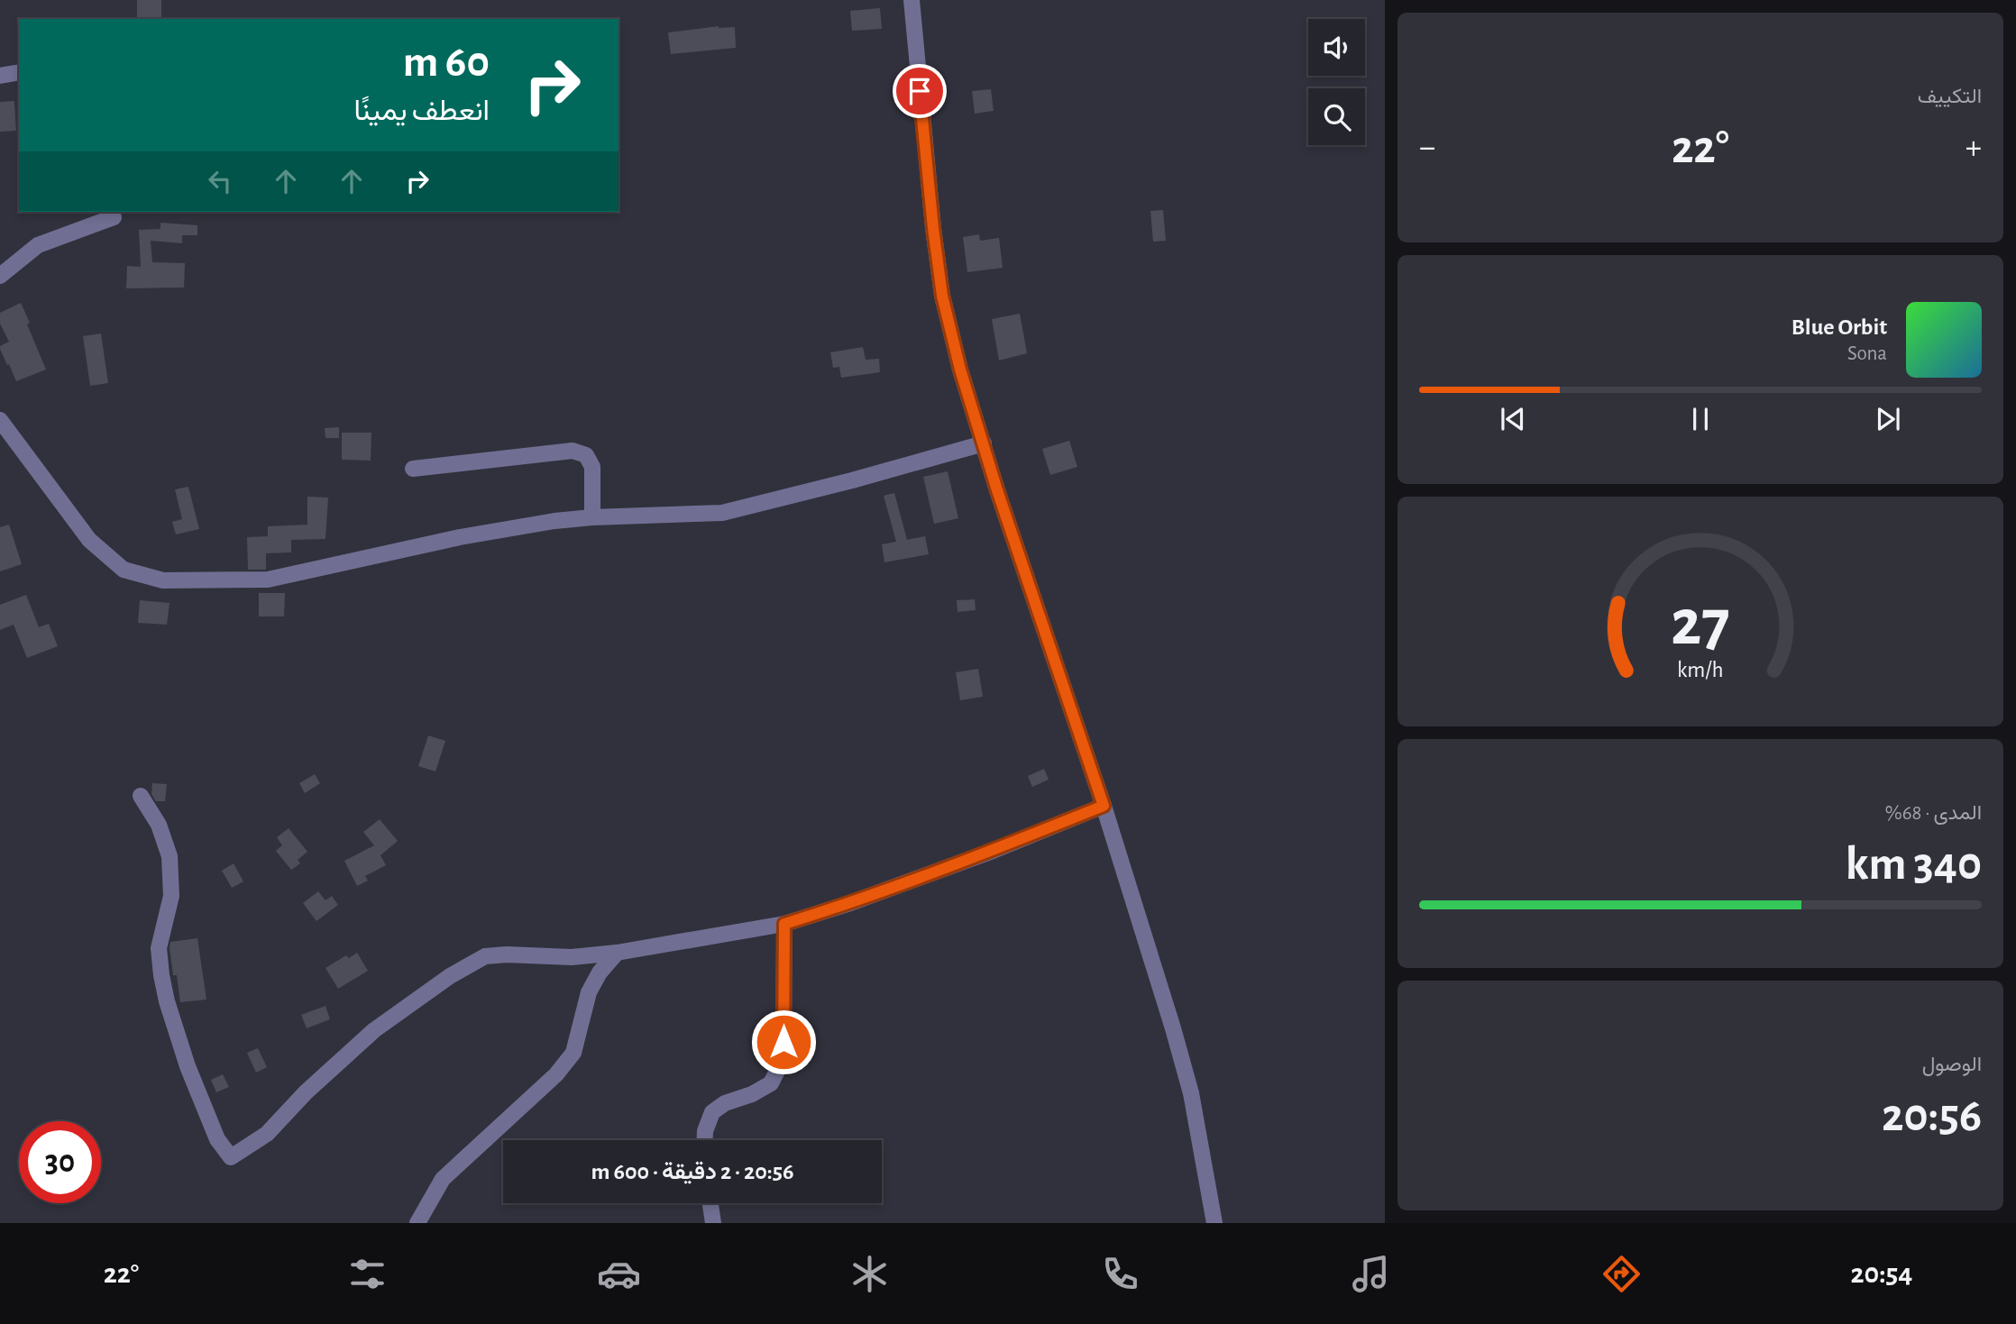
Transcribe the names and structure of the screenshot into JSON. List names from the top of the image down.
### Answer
{
  "page": {
    "tile": [
      "التكييف",
      ["المدى · 68%", "340 km"],
      ["الوصول", "20:56"]
    ],
    "turn": ["60 m", "انعطف يمينًا"],
    "heat": ["−", "22°", "+"],
    "song": ["Blue Orbit", "Sona"],
    "limit": "30",
    "trip": "20:56 · 2 دقيقة · 600 m",
    "tabs": ["20:54", "22°"],
    "gauge": ["27", "km/h"]
  }
}
